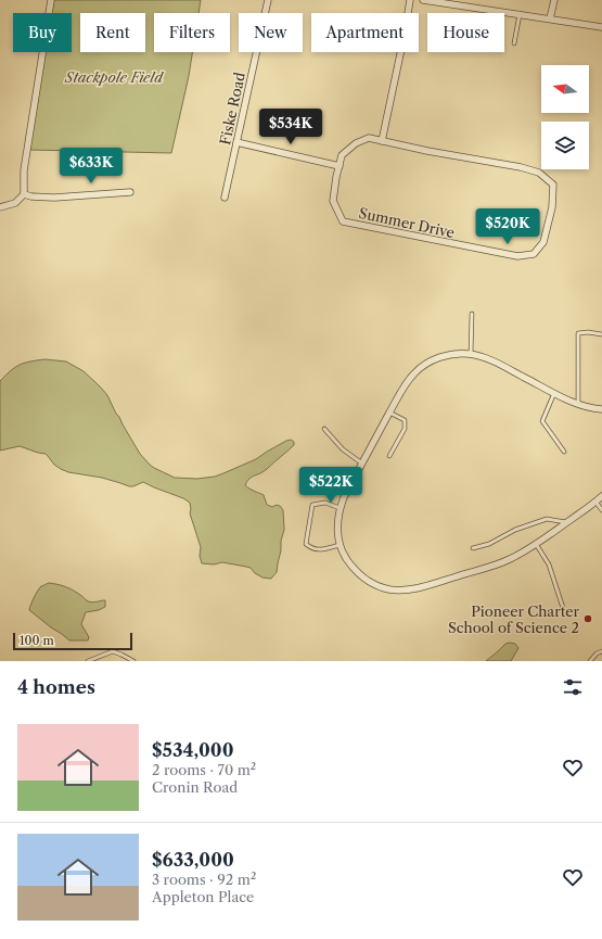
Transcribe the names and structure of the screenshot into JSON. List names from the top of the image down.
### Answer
{
  "streets": {
    "street": ["Fiske Road", "Summer Drive"]
  },
  "parks": ["Stackpole Field"],
  "places": ["Pioneer Charter School of Science 2"],
  "scale_bar": "100 m",
  "north": "left",
  "page": {
    "chip": [
      "Buy",
      "Rent",
      "Filters",
      "New",
      "Apartment",
      "House"
    ],
    "price": [
      "$534K",
      "$633K",
      "$520K",
      "$522K"
    ],
    "scale": "100 m",
    "heading": "4 homes",
    "list": [
      {
        "name": "$534,000",
        "note": "2 rooms · 70 m² · Cronin Road"
      },
      {
        "name": "$633,000",
        "note": "3 rooms · 92 m² · Appleton Place"
      }
    ]
  }
}
